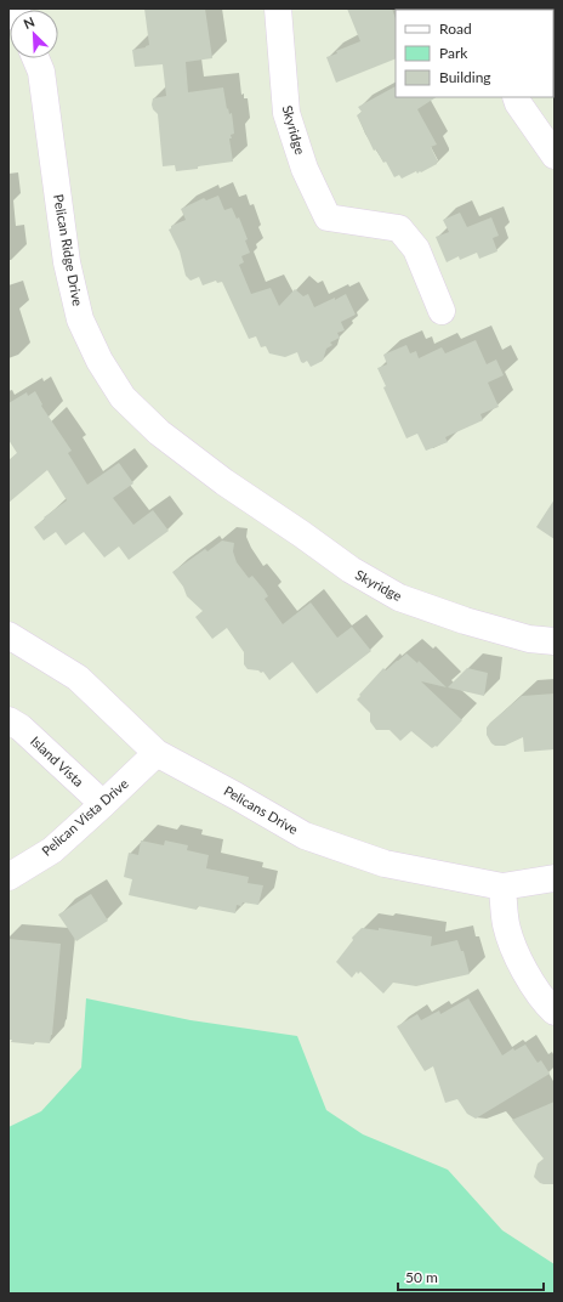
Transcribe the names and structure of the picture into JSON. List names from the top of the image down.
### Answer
{
  "streets": {
    "street": [
      "Skyridge",
      "Pelican Ridge Drive",
      "Island Vista",
      "Pelicans Drive",
      "Pelican Vista Drive"
    ]
  },
  "crossings": [
    ["Skyridge", "Pelican Ridge Drive"],
    ["Island Vista", "Pelican Vista Drive"],
    ["Pelicans Drive", "Pelican Vista Drive"]
  ],
  "legend": ["Road", "Park", "Building"],
  "scale_bar": "50 m",
  "north": "top left"
}
